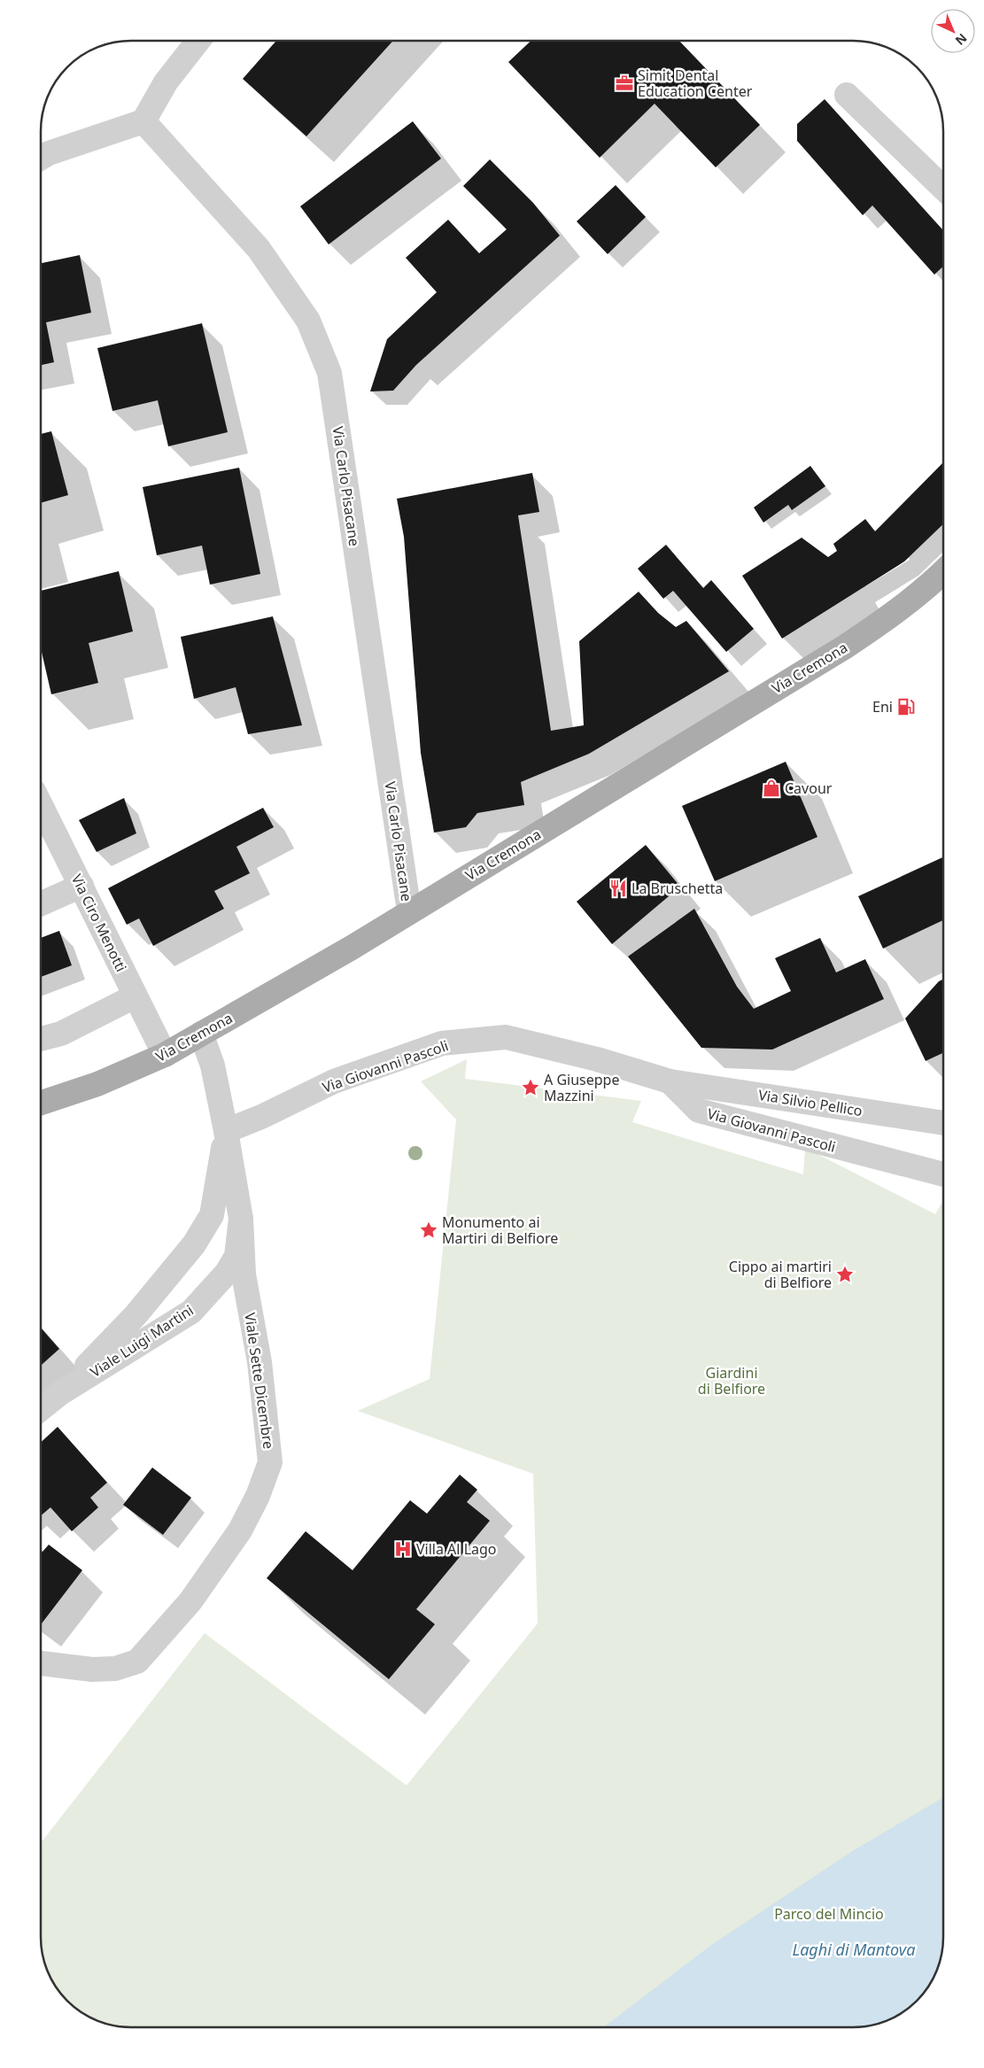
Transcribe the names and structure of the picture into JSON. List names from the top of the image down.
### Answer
{
  "streets": {
    "main road": ["Via Cremona"],
    "street": [
      "Via Carlo Pisacane",
      "Via Ciro Menotti",
      "Via Giovanni Pascoli",
      "Via Silvio Pellico",
      "Viale Luigi Martini",
      "Viale Sette Dicembre"
    ]
  },
  "crossings": [
    ["Via Carlo Pisacane", "Via Cremona"],
    ["Via Cremona", "Via Ciro Menotti"],
    ["Via Cremona", "Viale Luigi Martini"],
    ["Via Giovanni Pascoli", "Via Silvio Pellico"],
    ["Via Giovanni Pascoli", "Viale Luigi Martini"],
    ["Viale Luigi Martini", "Viale Sette Dicembre"]
  ],
  "water": ["Laghi di Mantova"],
  "parks": ["Giardini di Belfiore", "Parco del Mincio"],
  "places": {
    "office": ["Simit Dental Education Center"],
    "fuel station": ["Eni"],
    "shop": ["Cavour"],
    "restaurant": ["La Bruschetta"],
    "place": ["A Giuseppe Mazzini", "Monumento ai Martiri di Belfiore", "Cippo ai martiri di Belfiore"],
    "hospital": ["Villa Al Lago"]
  },
  "north": "bottom right"
}
